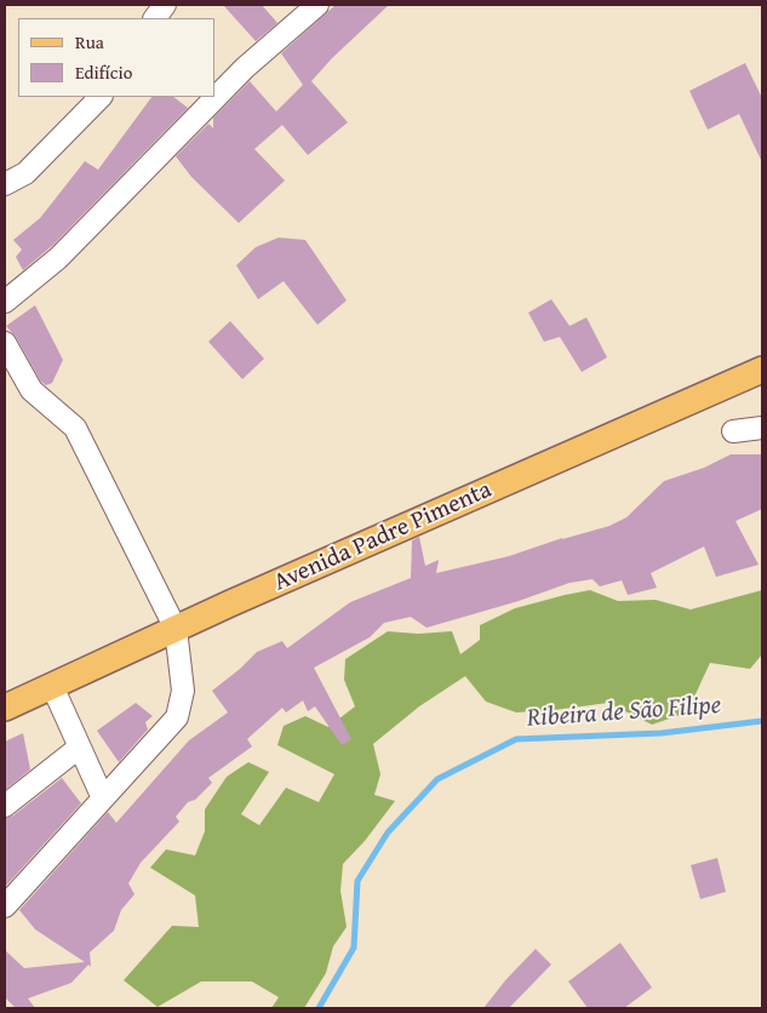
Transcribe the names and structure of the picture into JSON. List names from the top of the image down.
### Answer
{
  "streets": {
    "main road": ["Avenida Padre Pimenta"]
  },
  "water": ["Ribeira de São Filipe"],
  "legend": ["Rua", "Edifício"]
}
